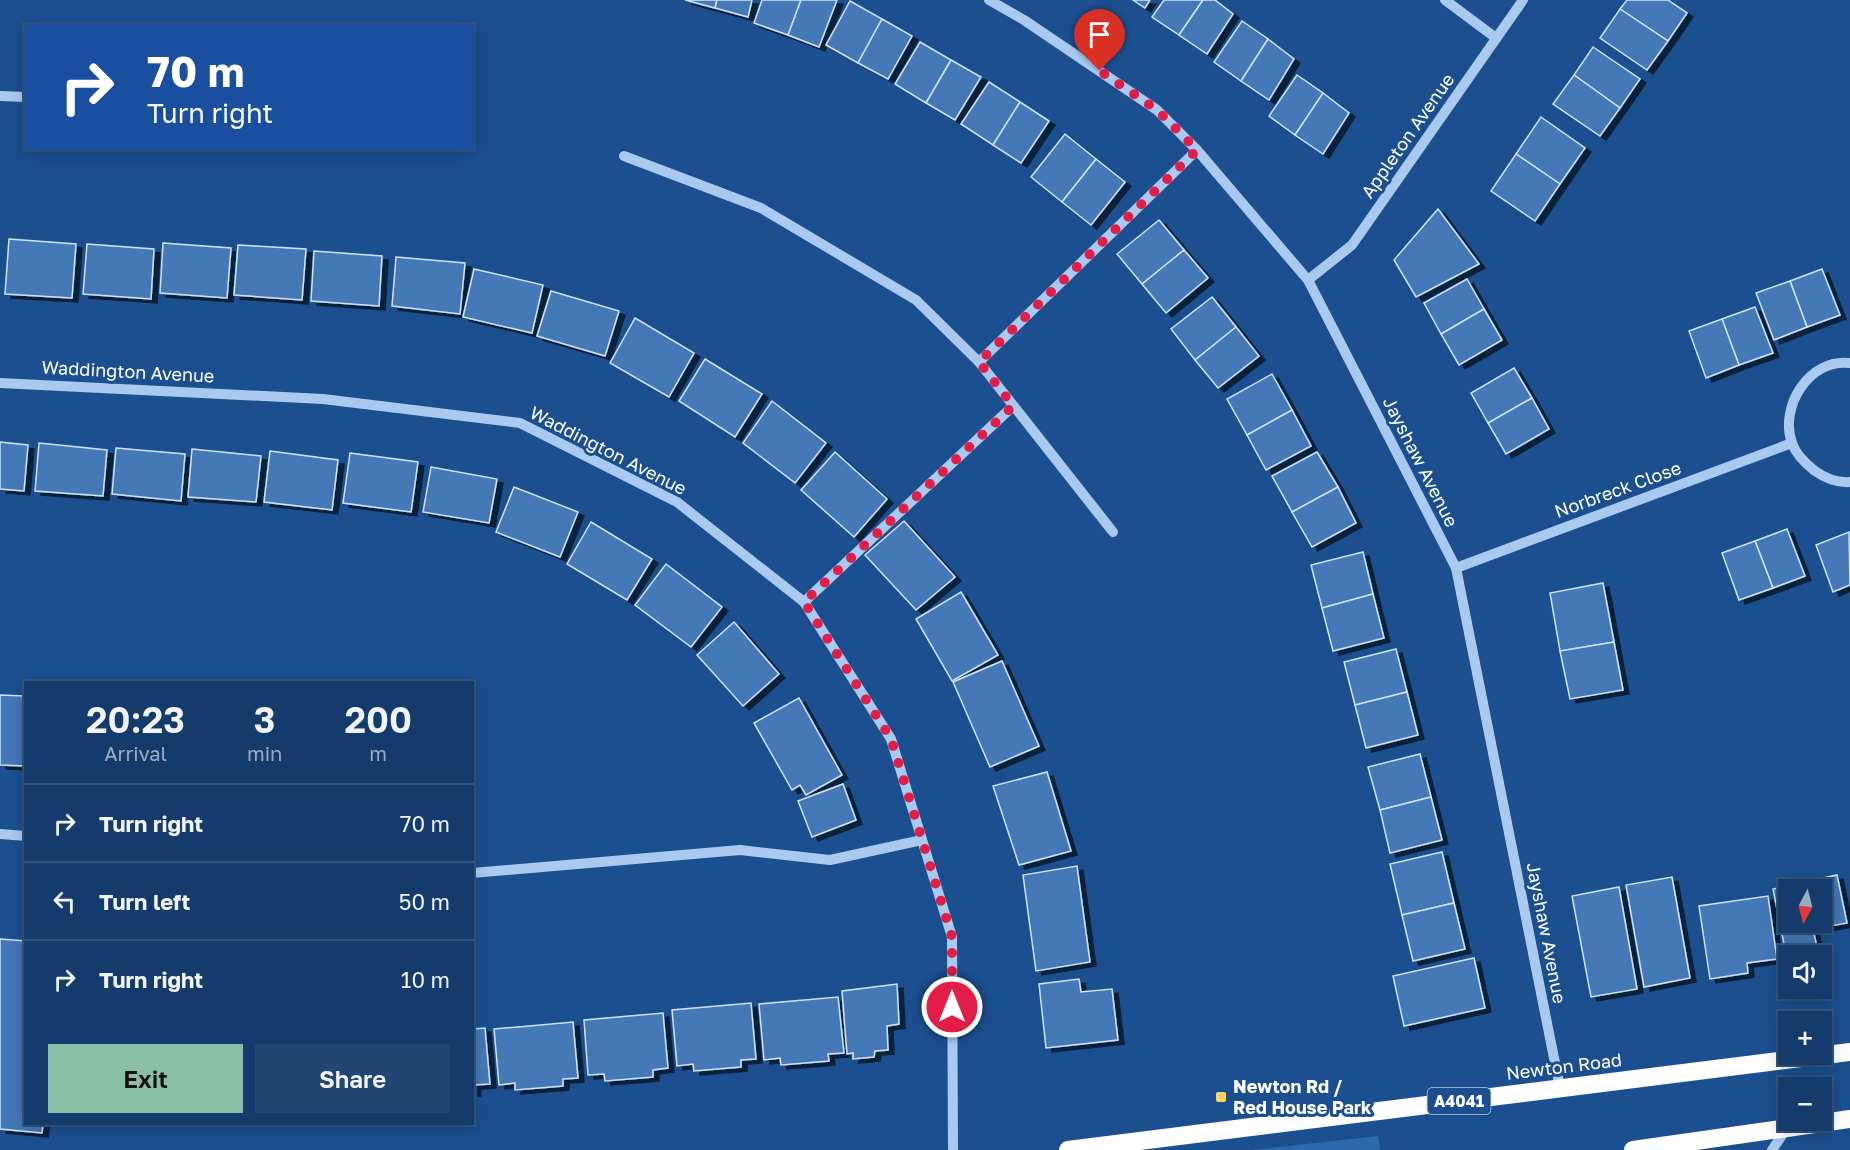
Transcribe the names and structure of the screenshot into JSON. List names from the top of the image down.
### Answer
{
  "streets": {
    "highway": ["Newton Road", "A4041"],
    "street": [
      "Appleton Avenue",
      "Waddington Avenue",
      "Jayshaw Avenue",
      "Norbreck Close"
    ]
  },
  "crossings": [
    ["Appleton Avenue", "Jayshaw Avenue"],
    ["Jayshaw Avenue", "Norbreck Close"],
    ["Jayshaw Avenue", "Newton Road"]
  ],
  "places": {
    "transit": ["Newton Rd / Red House Park"]
  },
  "north": "bottom",
  "page": {
    "turn": ["70 m", "Turn right"],
    "eta": [
      "20:23",
      "Arrival",
      "3",
      "min",
      "200",
      "m"
    ],
    "list": [
      {
        "name": "Turn right",
        "value": "70 m"
      },
      {
        "name": "Turn left",
        "value": "50 m"
      },
      {
        "name": "Turn right",
        "value": "10 m"
      }
    ],
    "map_buttons": ["+", "−"],
    "buttons": ["Exit", "Share"]
  }
}
